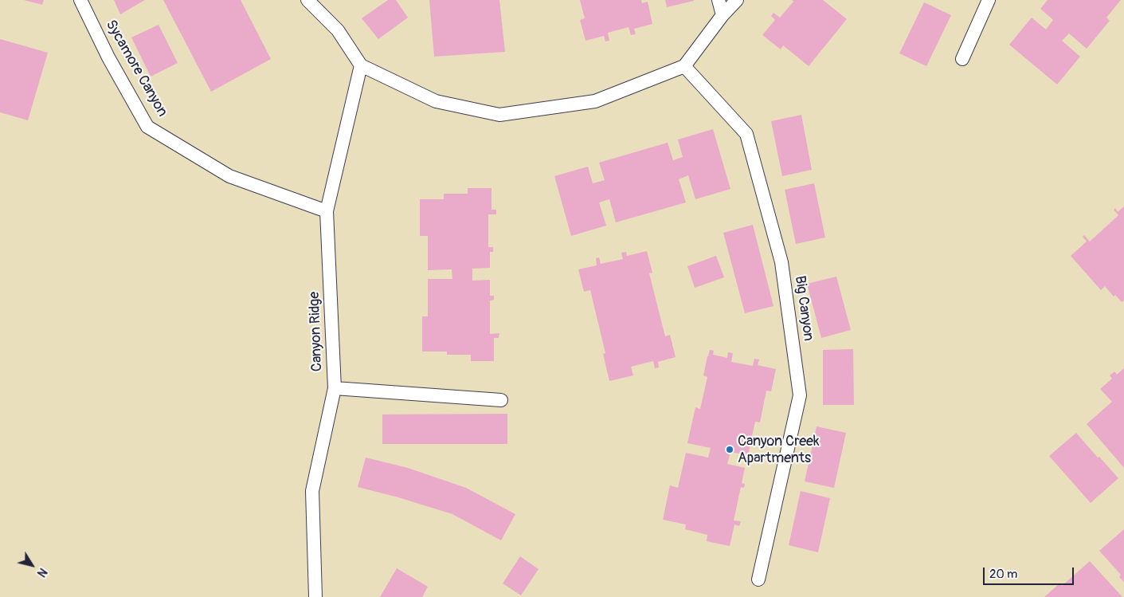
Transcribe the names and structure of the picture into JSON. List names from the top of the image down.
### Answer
{
  "streets": {
    "lane": ["Sycamore Canyon", "Big Canyon", "Canyon Ridge"]
  },
  "crossings": [
    ["Sycamore Canyon", "Canyon Ridge"]
  ],
  "places": ["Canyon Creek Apartments"],
  "scale_bar": "20 m",
  "north": "bottom right"
}
